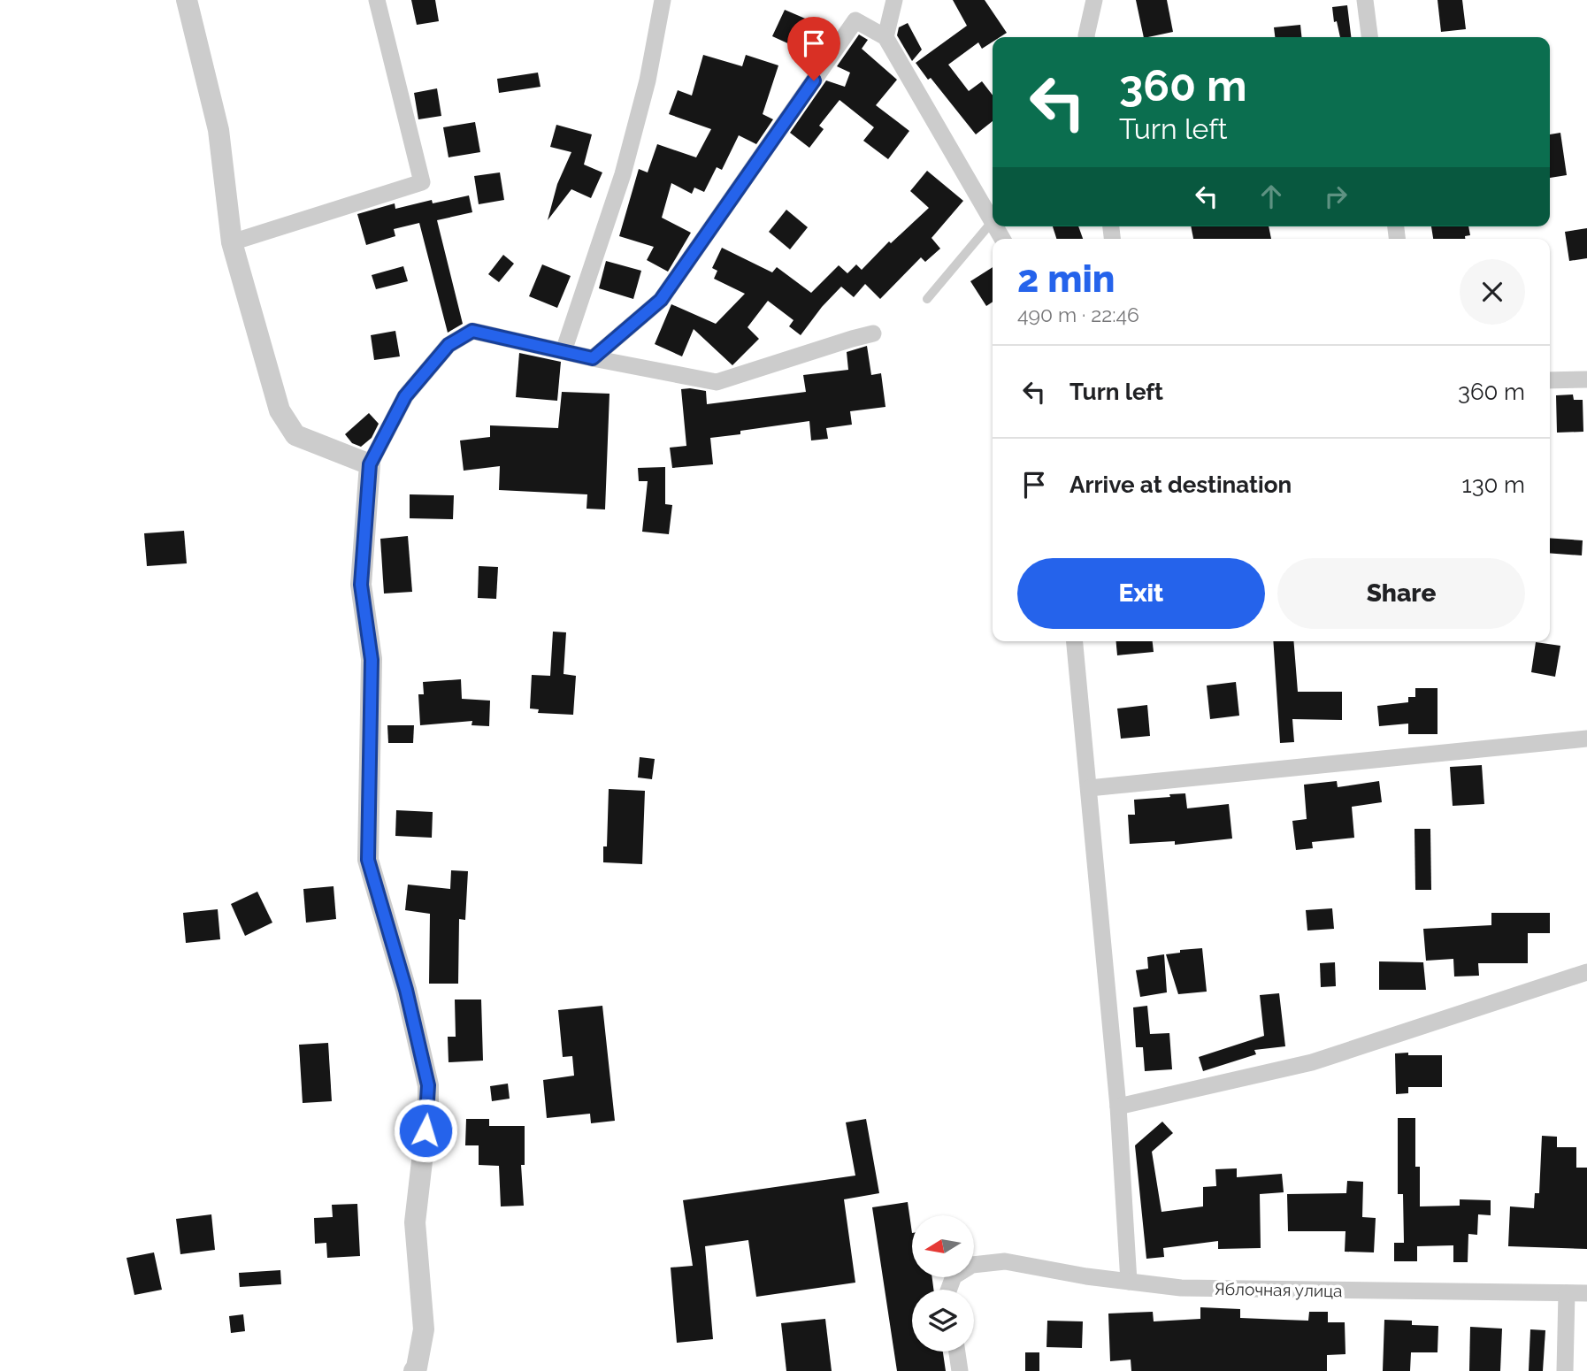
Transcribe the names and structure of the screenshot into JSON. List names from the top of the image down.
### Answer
{
  "streets": {
    "street": ["Яблочная улица"]
  },
  "north": "left",
  "page": {
    "turn": ["360 m", "Turn left"],
    "heading": ["2 min", "490 m · 22:46"],
    "list": [
      {
        "name": "Turn left",
        "value": "360 m"
      },
      {
        "name": "Arrive at destination",
        "value": "130 m"
      }
    ],
    "buttons": ["Exit", "Share"]
  }
}
